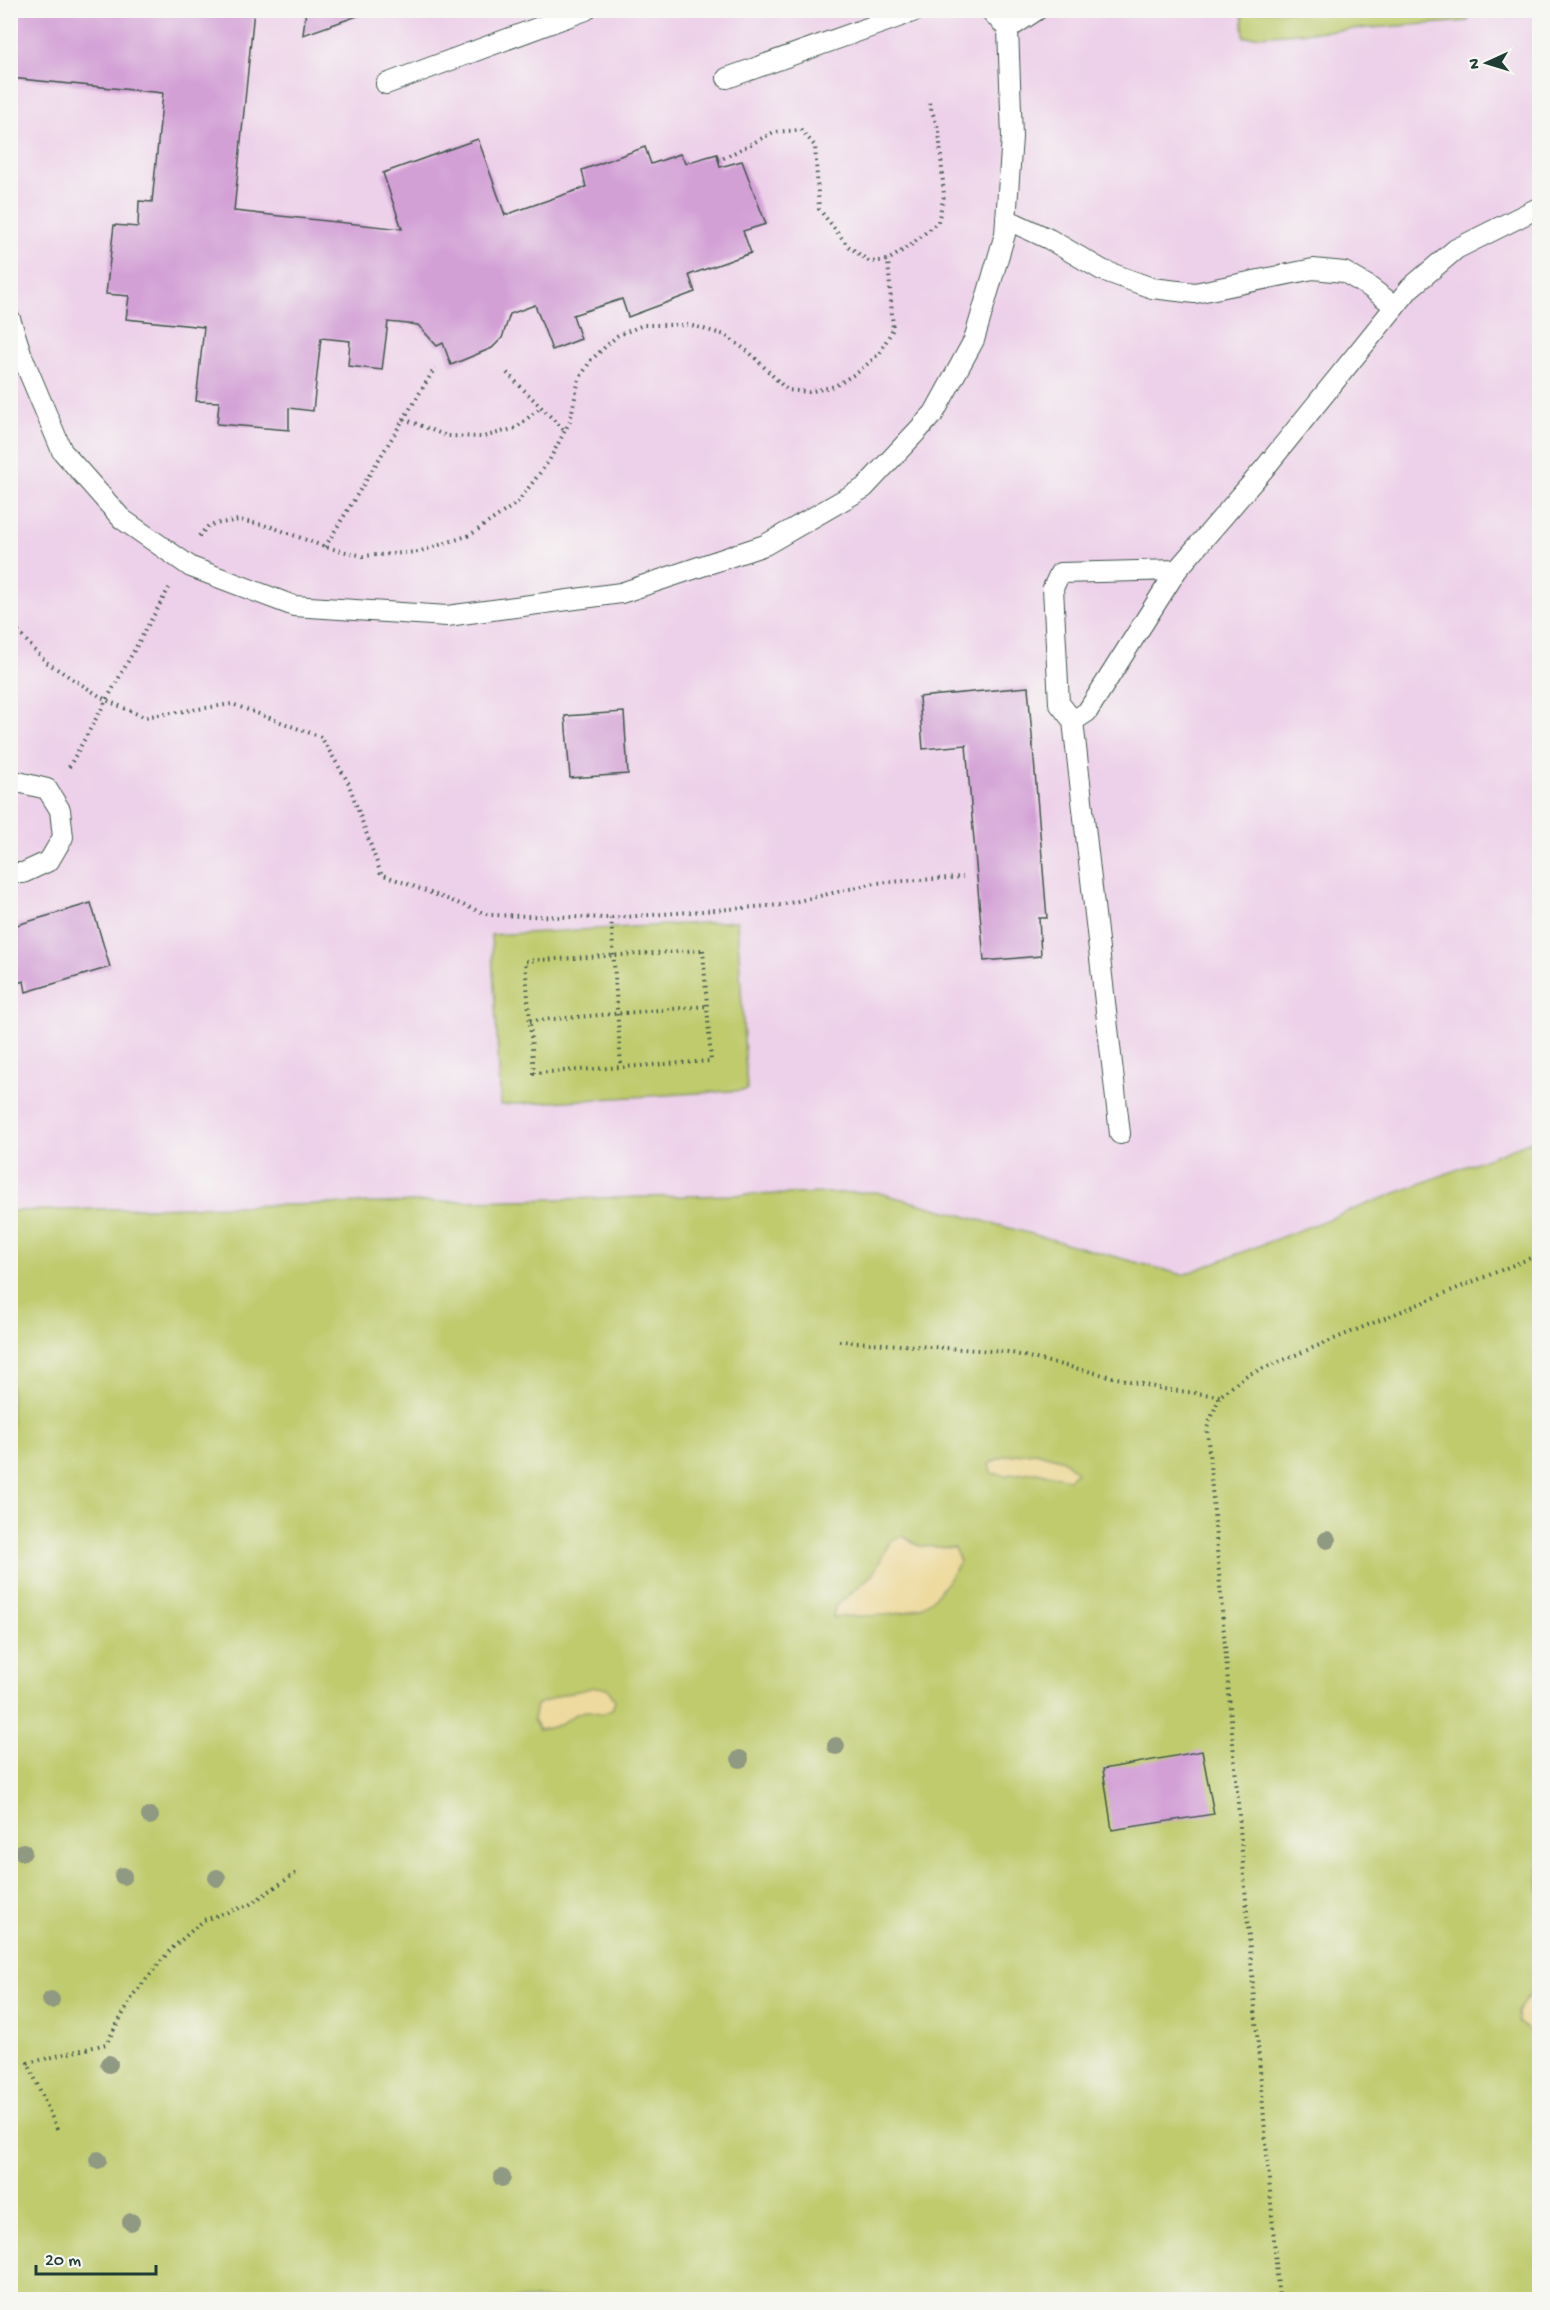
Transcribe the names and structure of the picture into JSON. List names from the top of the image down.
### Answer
{
  "scale_bar": "20 m",
  "north": "left"
}
